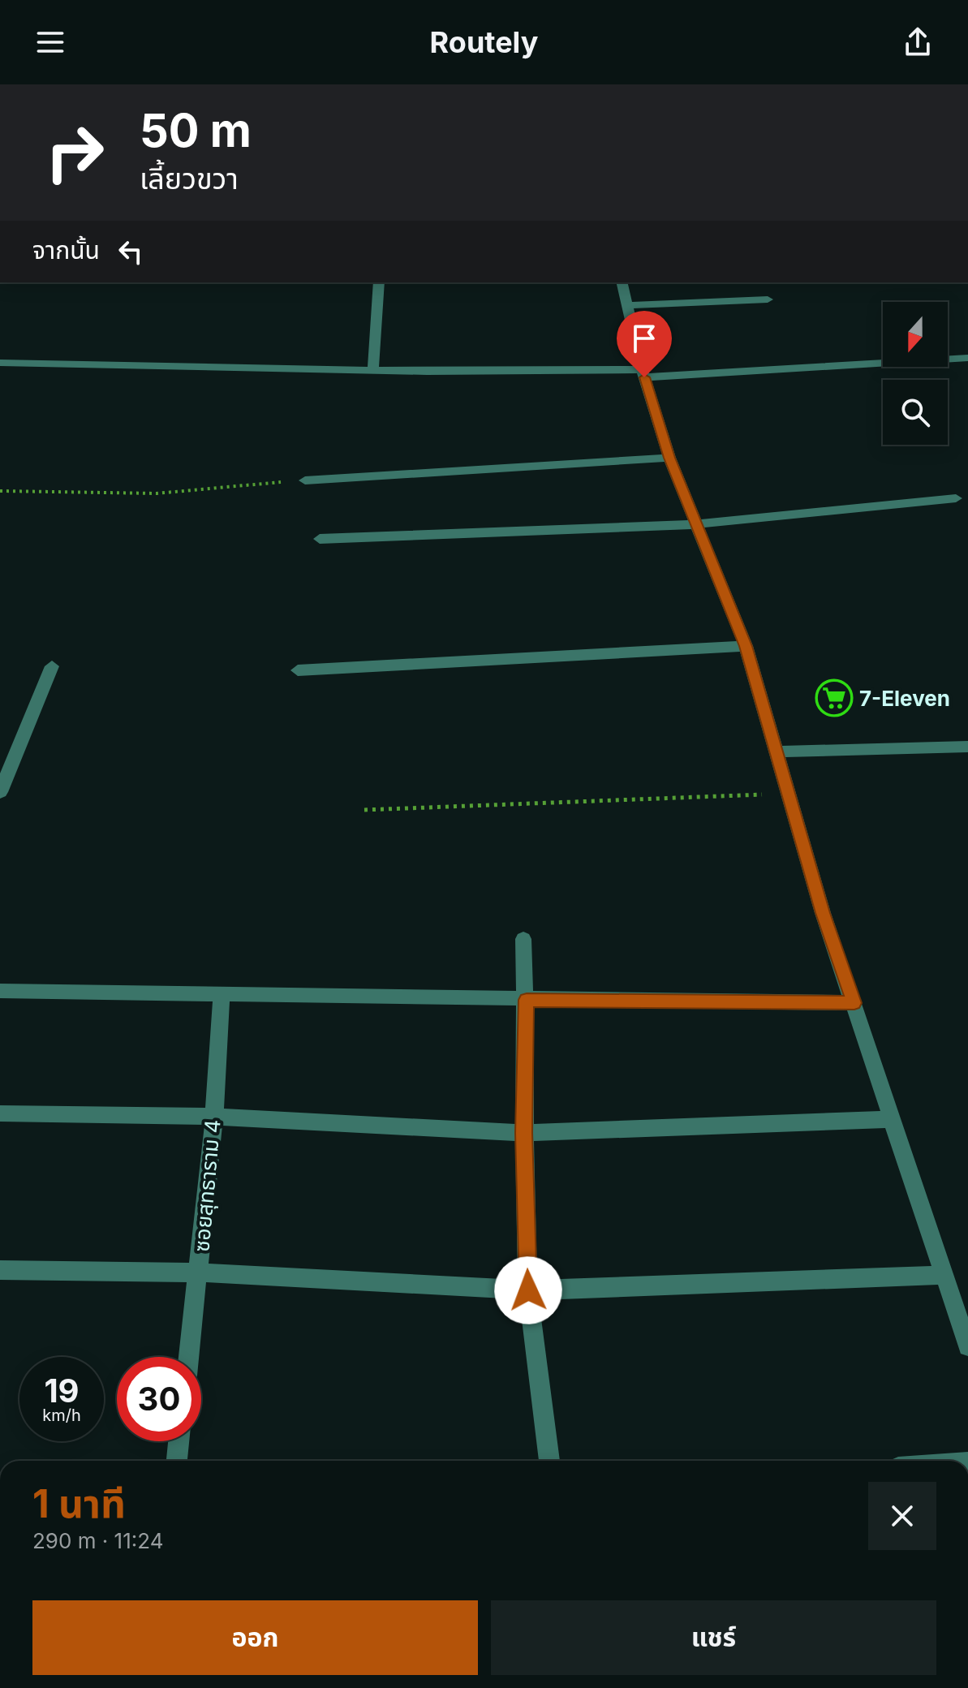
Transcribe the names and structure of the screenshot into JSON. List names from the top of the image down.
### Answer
{
  "streets": {
    "street": ["ซอยสุทธาราม 4"]
  },
  "places": {
    "supermarket": ["7-Eleven"]
  },
  "north": "bottom",
  "page": {
    "header": "Routely",
    "turn": ["50 m", "เลี้ยวขวา"],
    "then": "จากนั้น",
    "speed": "19 km/h",
    "limit": "30",
    "heading": ["1 นาที", "290 m · 11:24"],
    "buttons": ["ออก", "แชร์"]
  }
}
